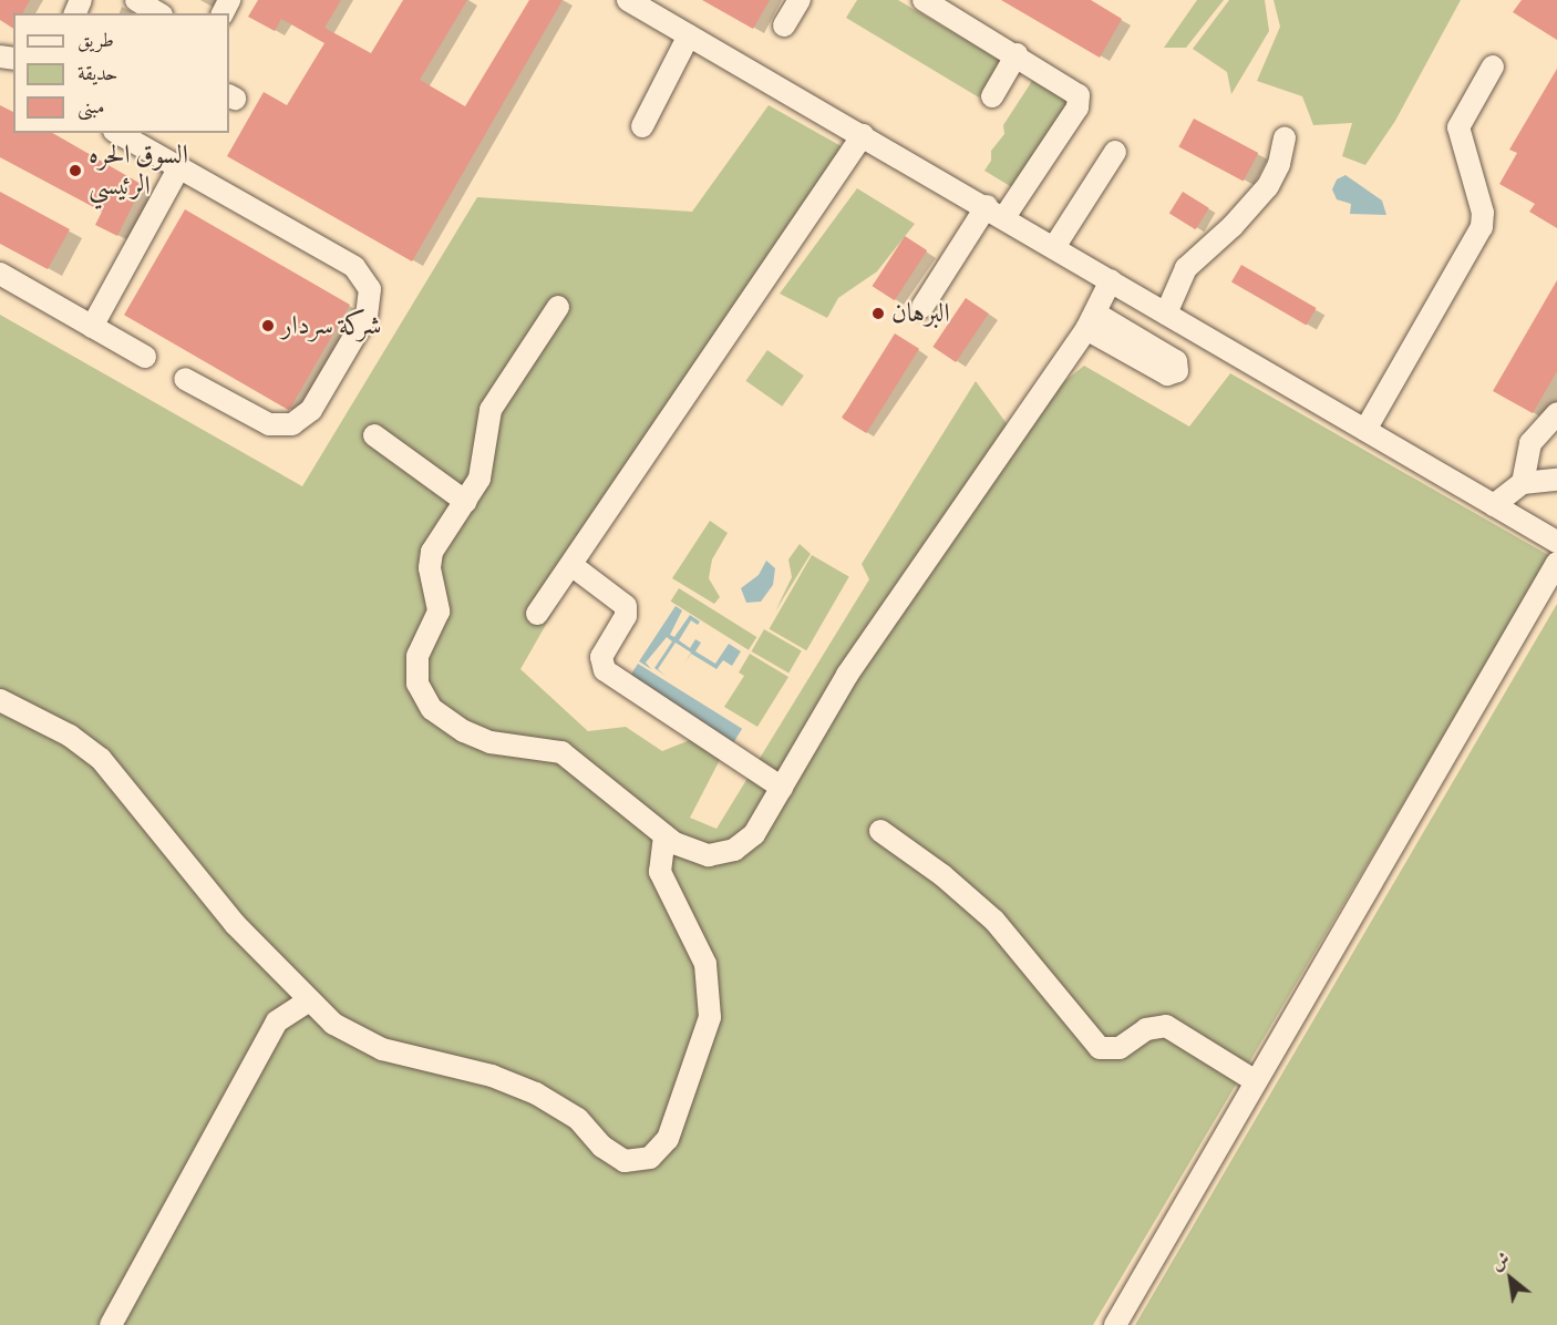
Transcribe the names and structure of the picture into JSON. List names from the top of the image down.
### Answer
{
  "places": ["السوق الحره الرئيسي", "البرهان", "شركة سردار"],
  "legend": ["طريق", "حديقة", "مبنى"],
  "north": "top left"
}
